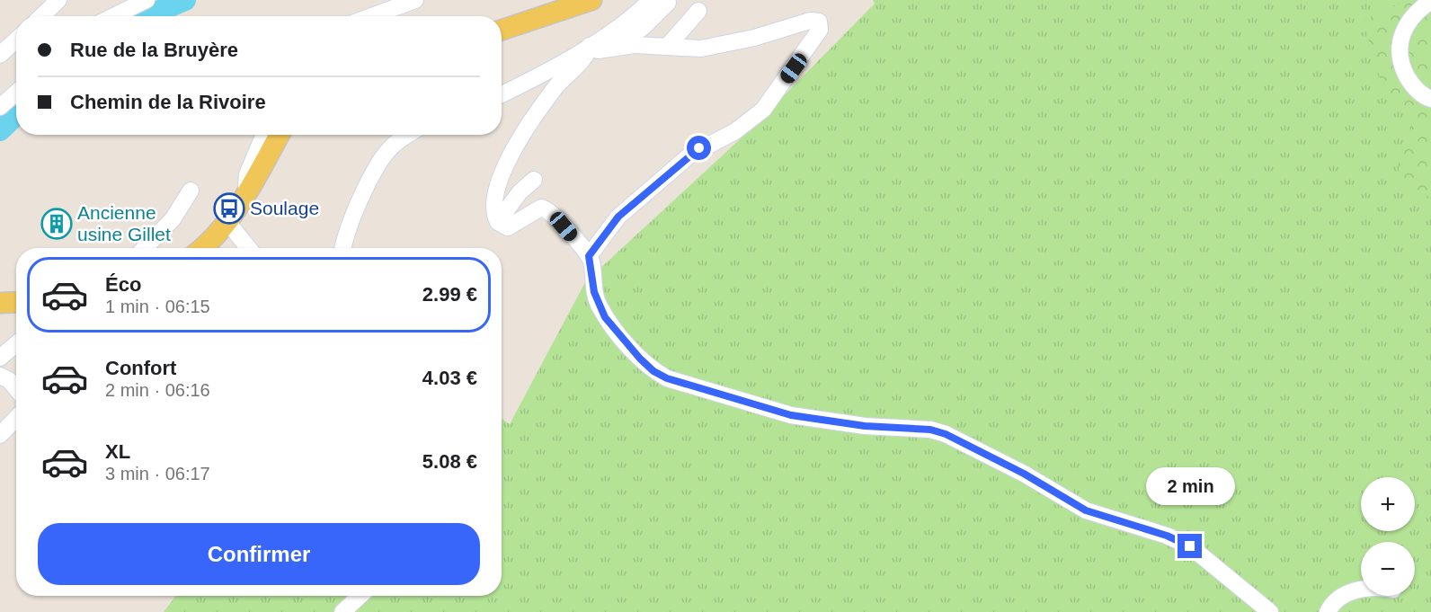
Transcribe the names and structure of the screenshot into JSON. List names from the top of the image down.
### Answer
{
  "places": {
    "bus stop": ["Soulage"],
    "building": ["Ancienne usine Gillet"]
  },
  "page": {
    "banner": ["Rue de la Bruyère", "Chemin de la Rivoire"],
    "list": [
      {
        "name": "Éco",
        "note": "1 min · 06:15",
        "value": "2.99 €"
      },
      {
        "name": "Confort",
        "note": "2 min · 06:16",
        "value": "4.03 €"
      },
      {
        "name": "XL",
        "note": "3 min · 06:17",
        "value": "5.08 €"
      }
    ],
    "bubble": "2 min",
    "map_buttons": ["+", "−"],
    "buttons": "Confirmer"
  }
}
